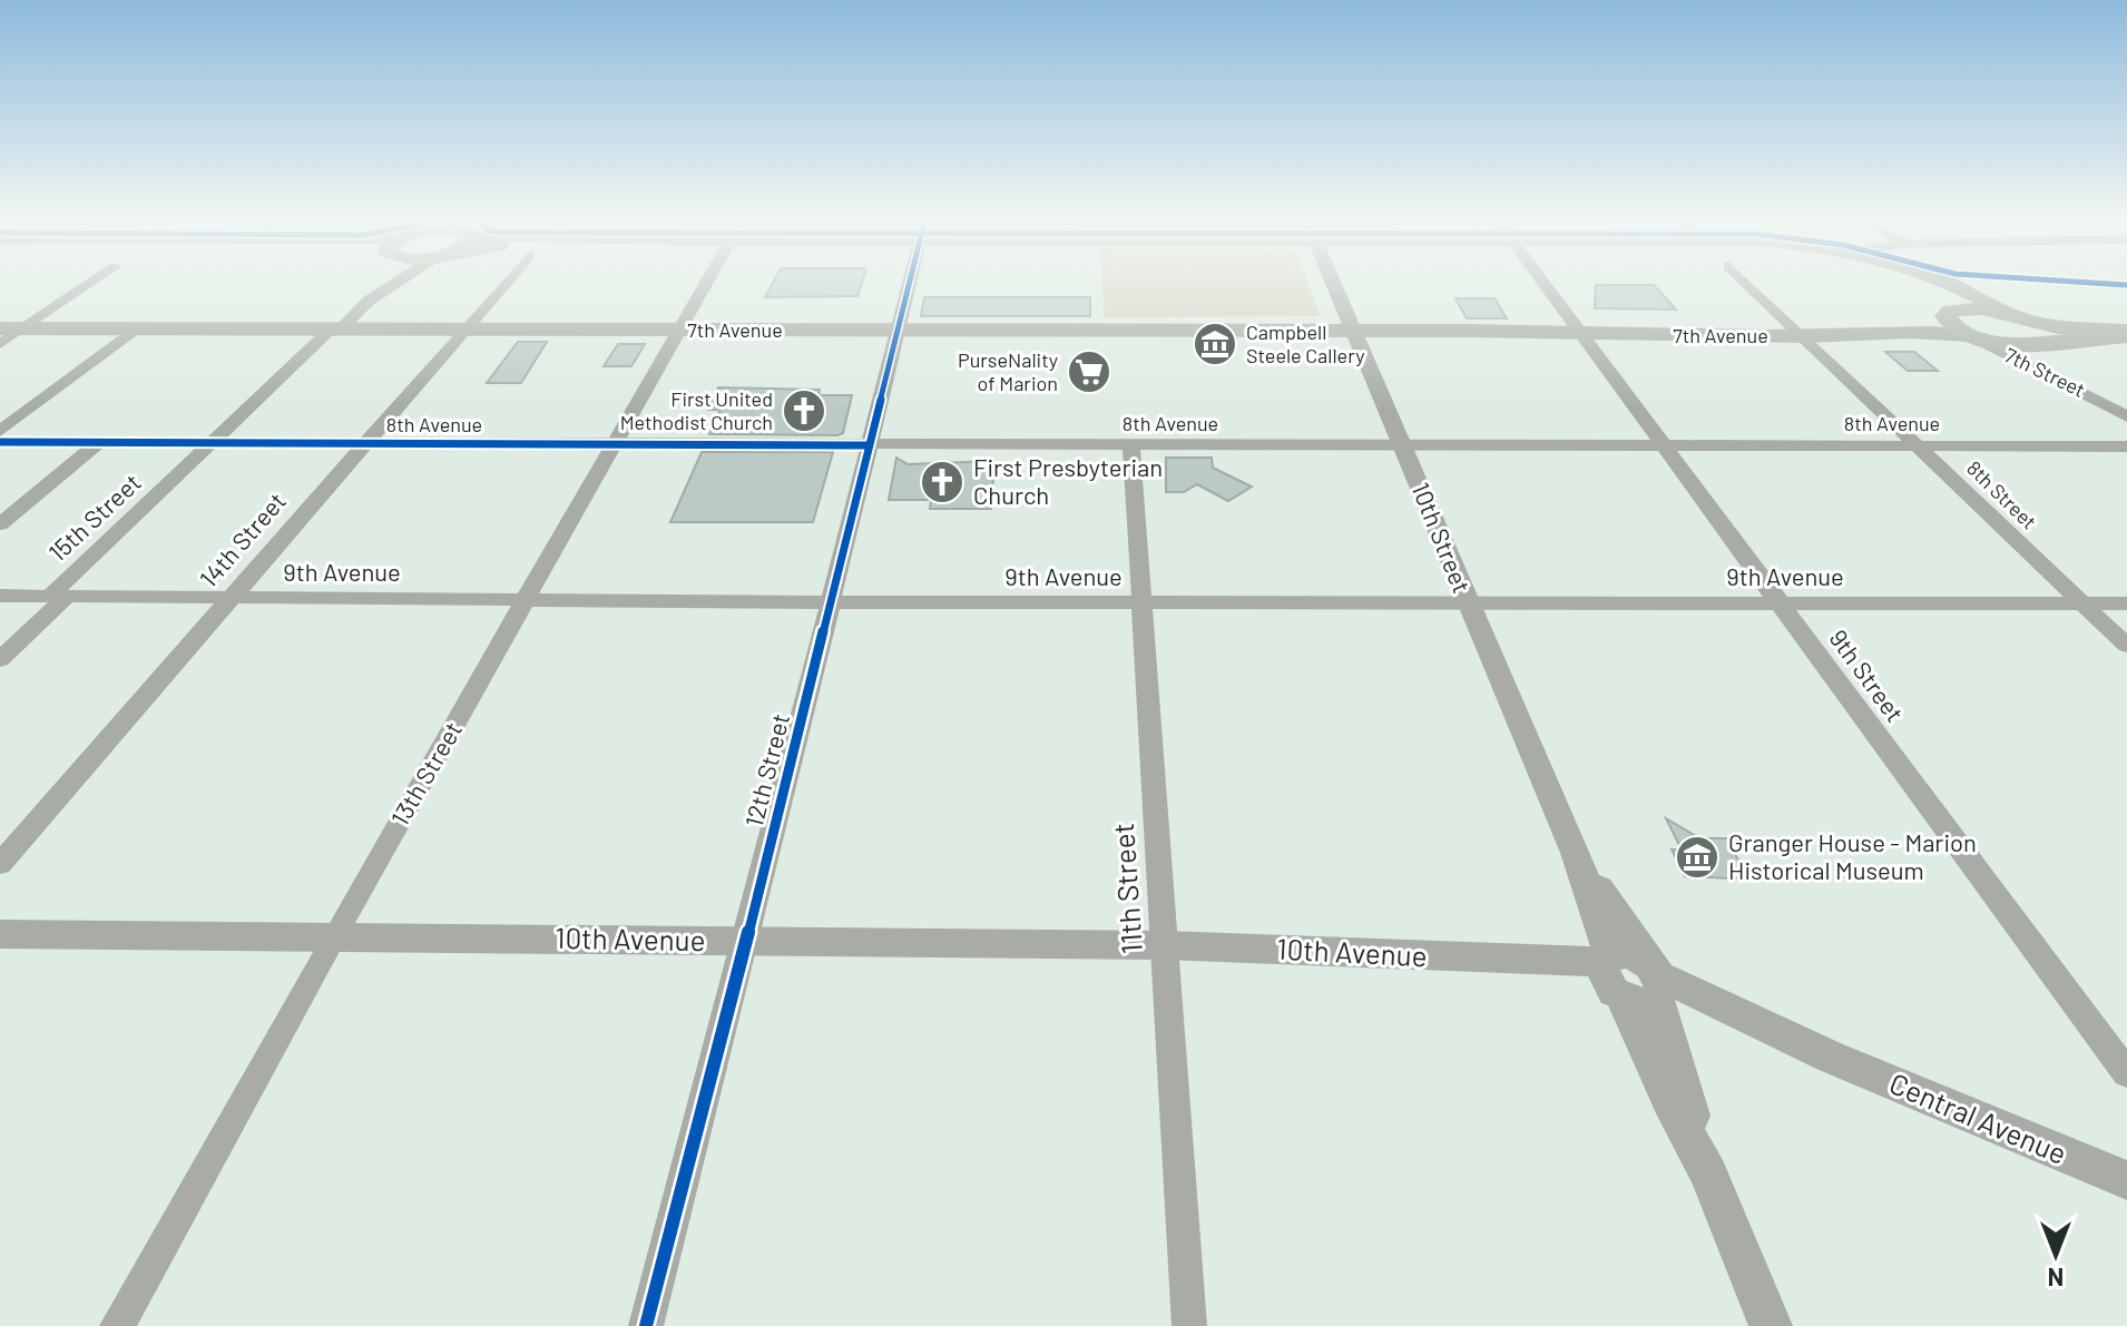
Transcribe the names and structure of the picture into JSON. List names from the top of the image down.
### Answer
{
  "streets": {
    "main road": ["7th Avenue", "7th Street"],
    "street": [
      "8th Avenue",
      "8th Street",
      "15th Street",
      "10th Street",
      "14th Street",
      "9th Avenue",
      "9th Street",
      "12th Street",
      "13th Street",
      "11th Street",
      "10th Avenue",
      "Central Avenue"
    ]
  },
  "crossings": [
    ["7th Avenue", "7th Street"],
    ["7th Avenue", "8th Street"],
    ["7th Avenue", "15th Street"],
    ["7th Avenue", "10th Street"],
    ["7th Avenue", "14th Street"],
    ["7th Avenue", "9th Street"],
    ["7th Avenue", "12th Street"],
    ["7th Avenue", "13th Street"],
    ["8th Avenue", "8th Street"],
    ["8th Avenue", "15th Street"],
    ["8th Avenue", "10th Street"],
    ["8th Avenue", "14th Street"],
    ["8th Avenue", "9th Street"],
    ["8th Avenue", "12th Street"],
    ["8th Avenue", "13th Street"],
    ["8th Avenue", "11th Street"],
    ["8th Street", "9th Avenue"],
    ["15th Street", "9th Avenue"],
    ["10th Street", "9th Avenue"],
    ["10th Street", "10th Avenue"],
    ["10th Street", "Central Avenue"],
    ["14th Street", "9th Avenue"],
    ["9th Avenue", "9th Street"],
    ["9th Avenue", "12th Street"],
    ["9th Avenue", "13th Street"],
    ["9th Avenue", "11th Street"],
    ["12th Street", "10th Avenue"],
    ["13th Street", "10th Avenue"],
    ["11th Street", "10th Avenue"],
    ["10th Avenue", "Central Avenue"]
  ],
  "places": {
    "museum": ["Campbell Steele Callery", "Granger House - Marion Historical Museum"],
    "supermarket": ["PurseNality of Marion"],
    "church": ["First United Methodist Church", "First Presbyterian Church"]
  },
  "north": "bottom"
}
